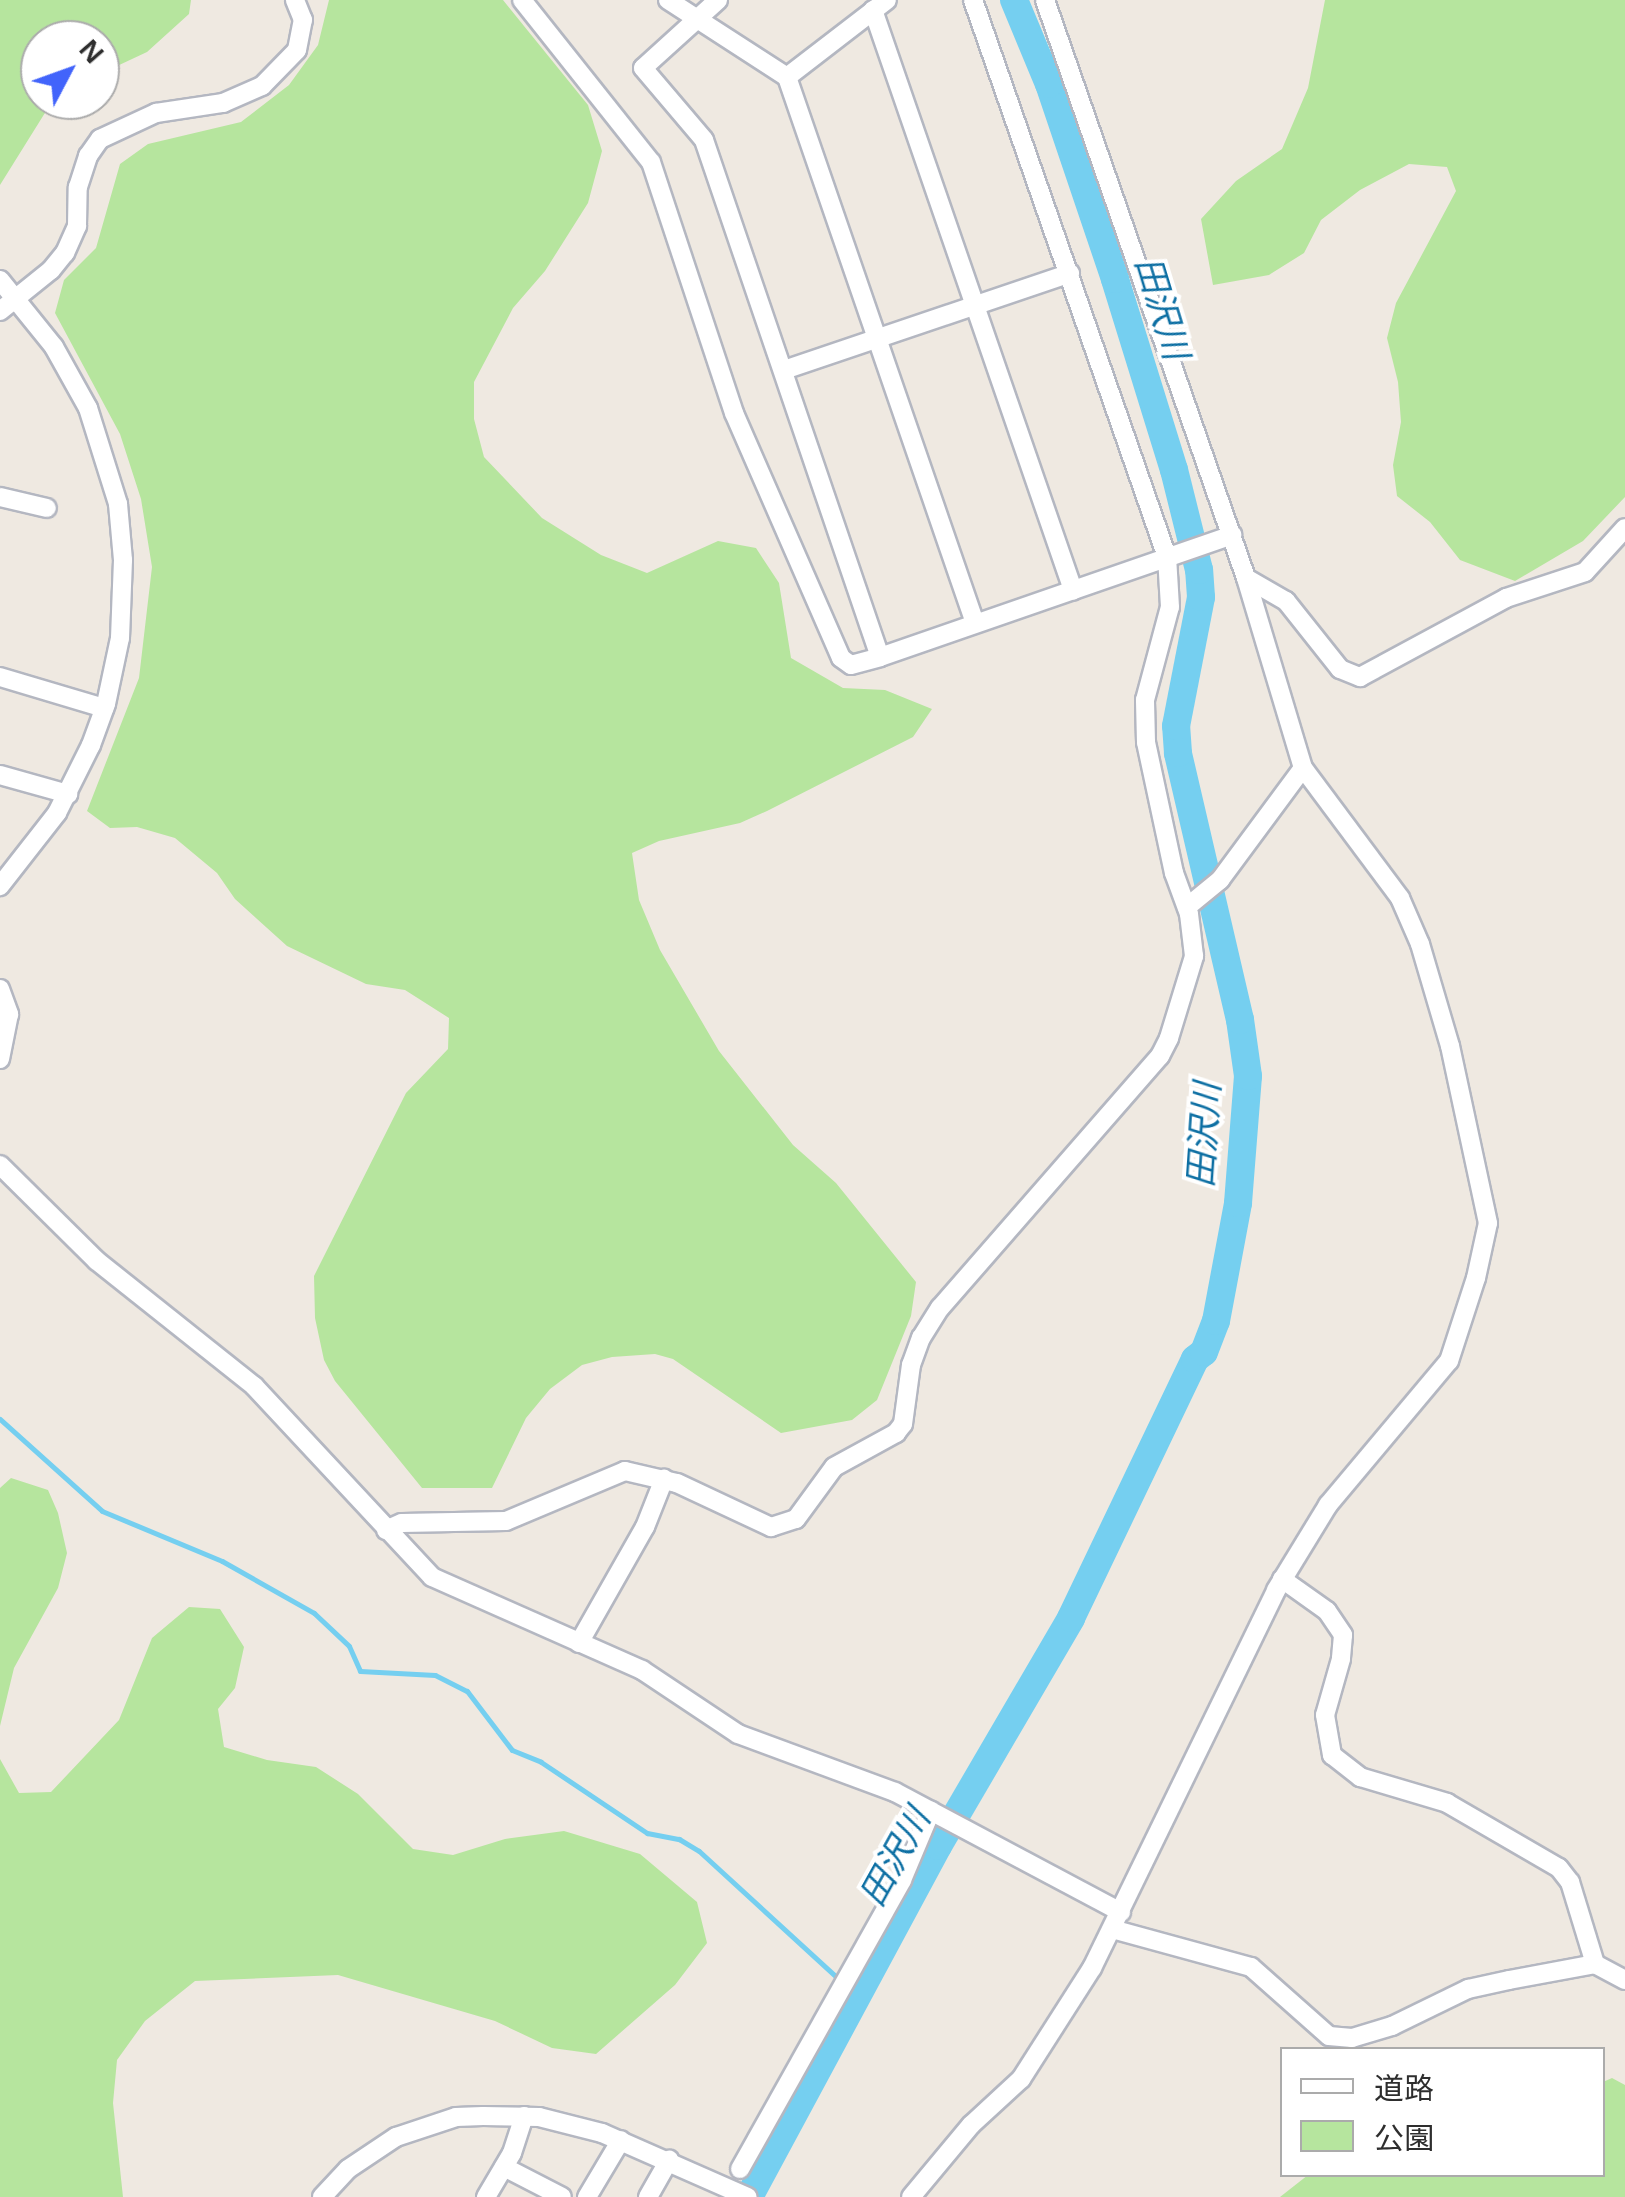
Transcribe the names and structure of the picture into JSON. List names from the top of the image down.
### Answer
{
  "water": ["田沢川"],
  "legend": ["道路", "公園"],
  "north": "top right"
}
